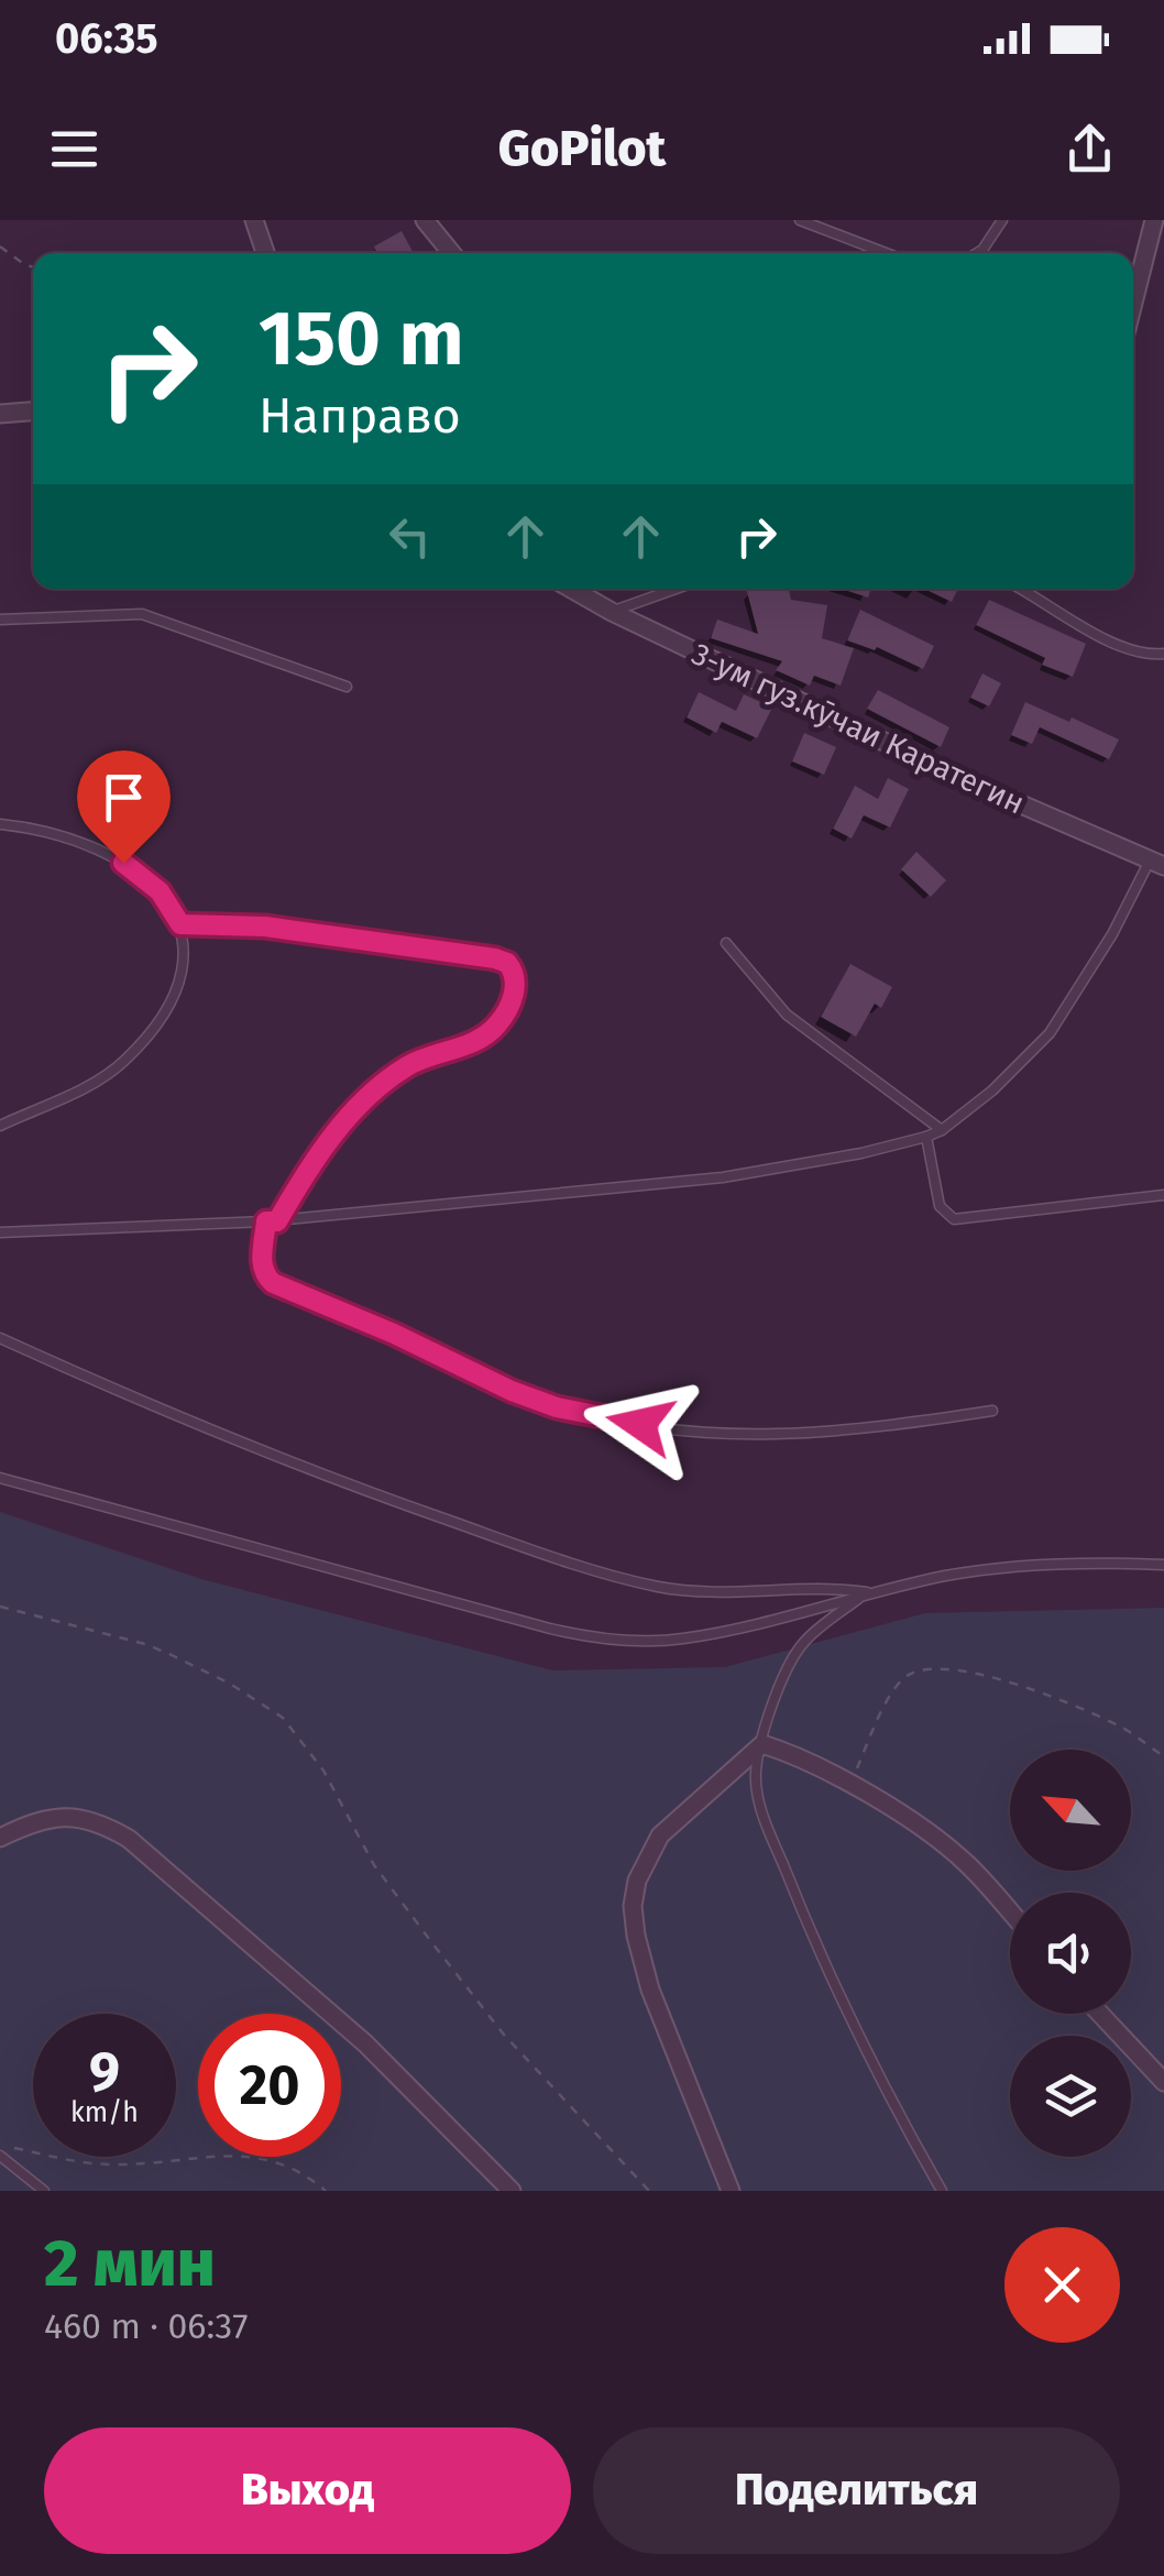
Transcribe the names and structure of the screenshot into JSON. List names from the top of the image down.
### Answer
{
  "streets": {
    "street": ["3-ум гуз.кӯчаи Каратегин"]
  },
  "north": "top left",
  "page": {
    "status": "06:35",
    "header": "GoPilot",
    "turn": ["150 m", "Направо"],
    "speed": "9 km/h",
    "limit": "20",
    "heading": ["2 мин", "460 m · 06:37"],
    "buttons": ["Выход", "Поделиться"]
  }
}
